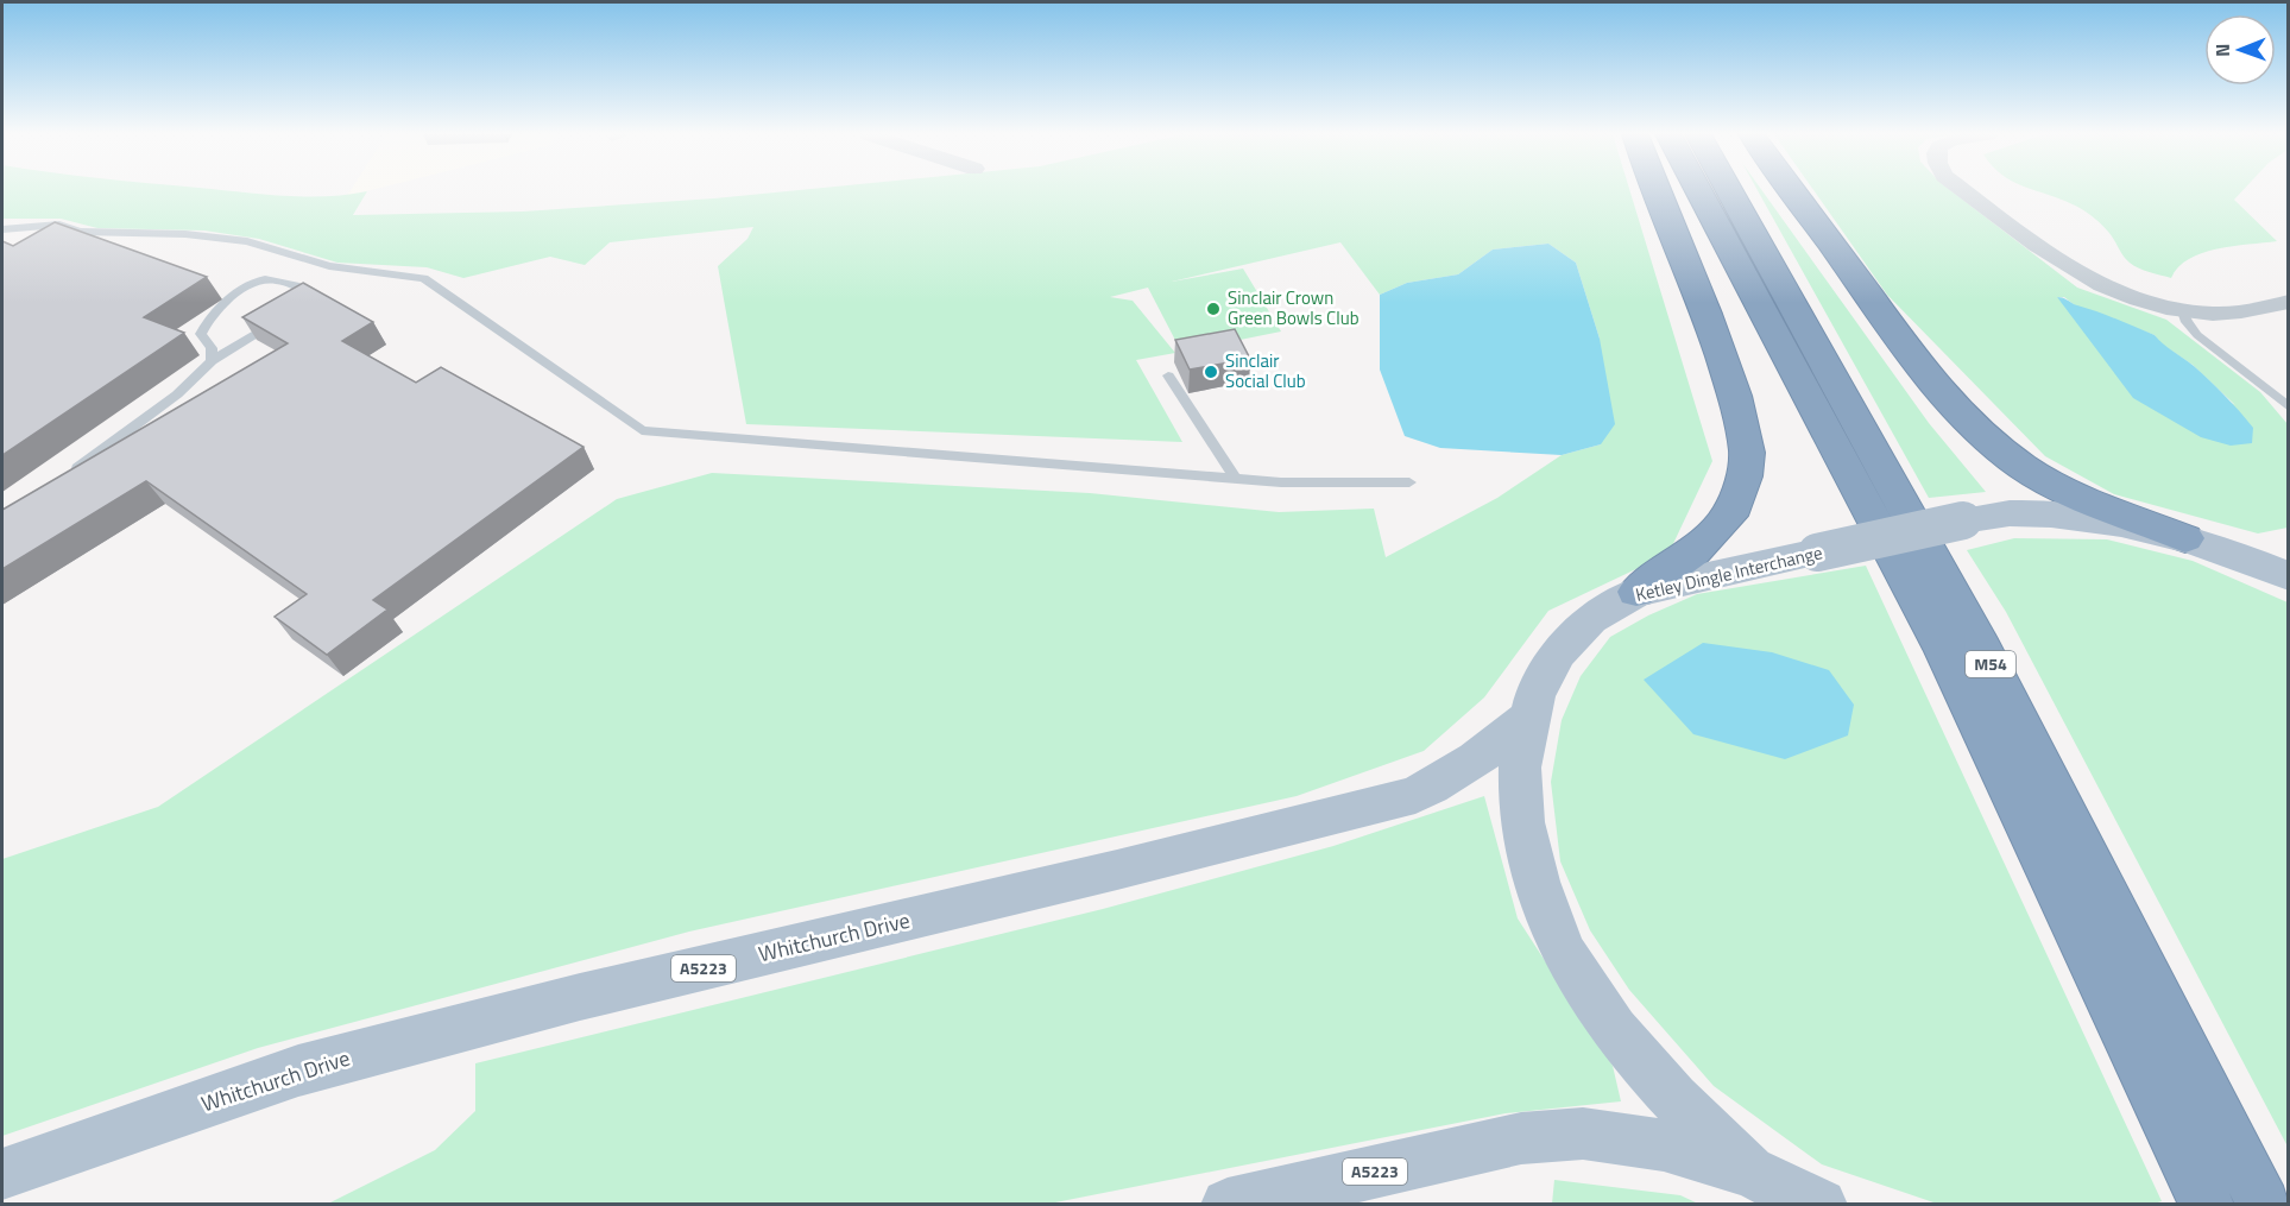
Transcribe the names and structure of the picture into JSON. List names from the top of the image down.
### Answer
{
  "streets": {
    "highway": ["M54"],
    "main road": ["Ketley Dingle Interchange", "Whitchurch Drive", "A5223"]
  },
  "crossings": [
    ["Ketley Dingle Interchange", "Whitchurch Drive"],
    ["Ketley Dingle Interchange", "A5223"]
  ],
  "places": ["Sinclair Crown Green Bowls Club", "Sinclair Social Club"],
  "north": "left"
}
